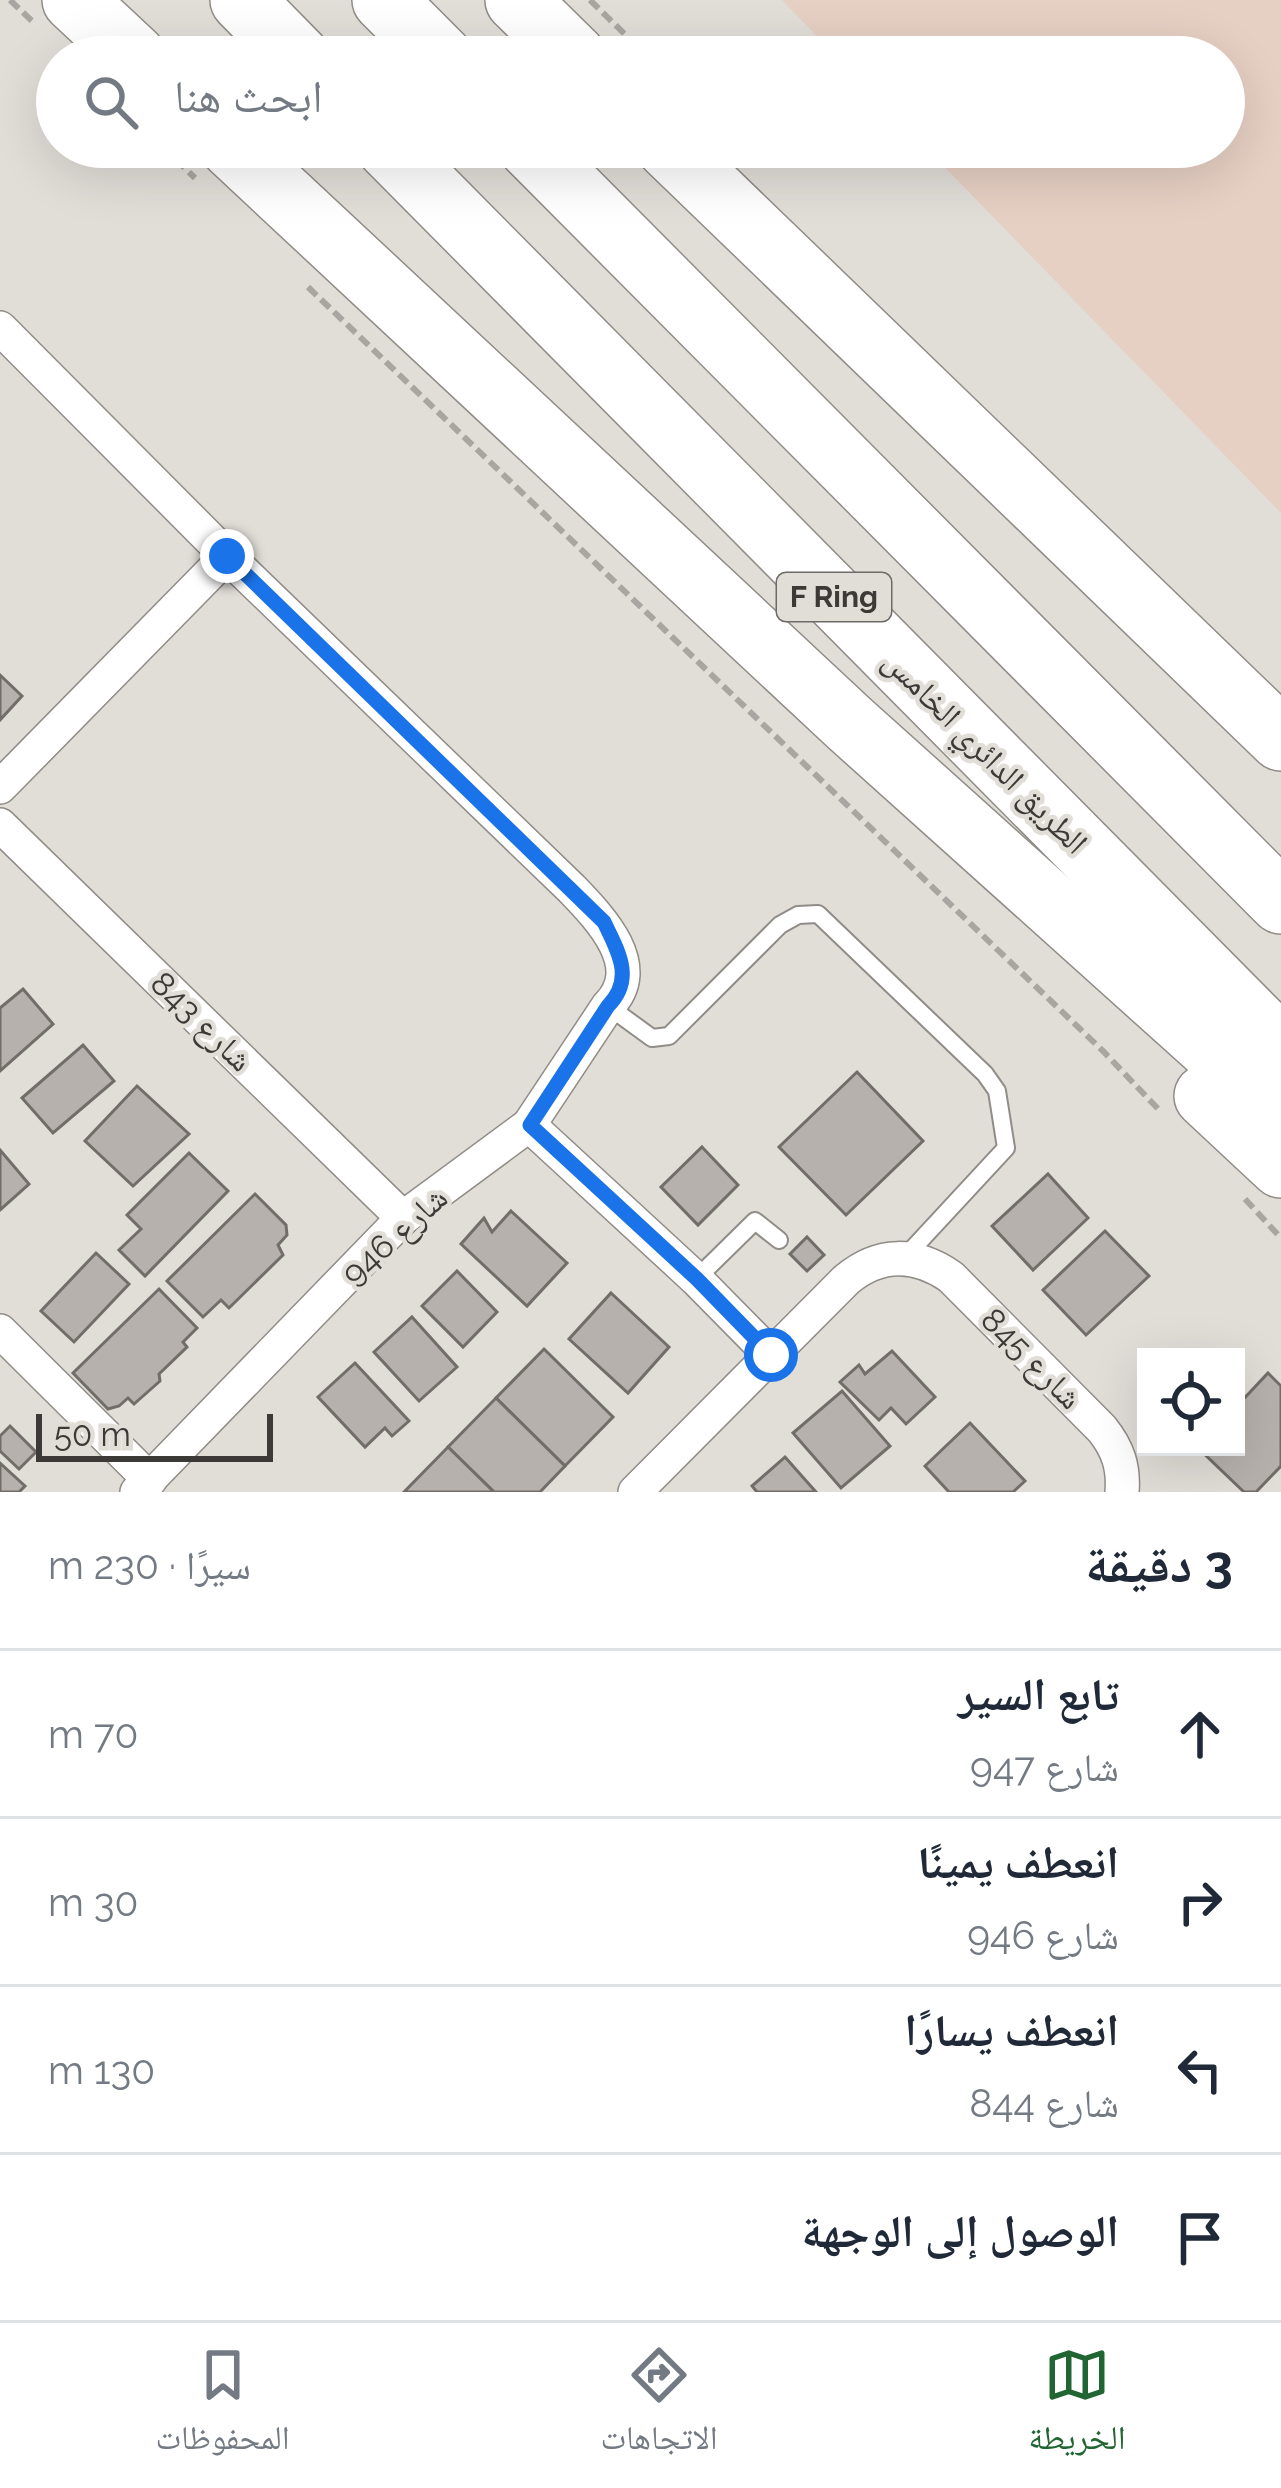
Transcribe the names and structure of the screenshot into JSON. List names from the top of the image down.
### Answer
{
  "streets": {
    "highway": ["F Ring", "الطريق الدائري الخامس"],
    "street": ["شارع 843", "شارع 946", "شارع 845"]
  },
  "crossings": [
    ["شارع 843", "شارع 946"]
  ],
  "scale_bar": "50 m",
  "page": {
    "search": "ابحث هنا",
    "scale": "50 m",
    "heading": ["3 دقيقة", "سيرًا · 230 m"],
    "list": [
      ["تابع السير", "شارع 947", "70 m"],
      ["انعطف يمينًا", "شارع 946", "30 m"],
      ["انعطف يسارًا", "شارع 844", "130 m"],
      "الوصول إلى الوجهة"
    ],
    "nav": ["الخريطة", "الاتجاهات", "المحفوظات"]
  }
}
